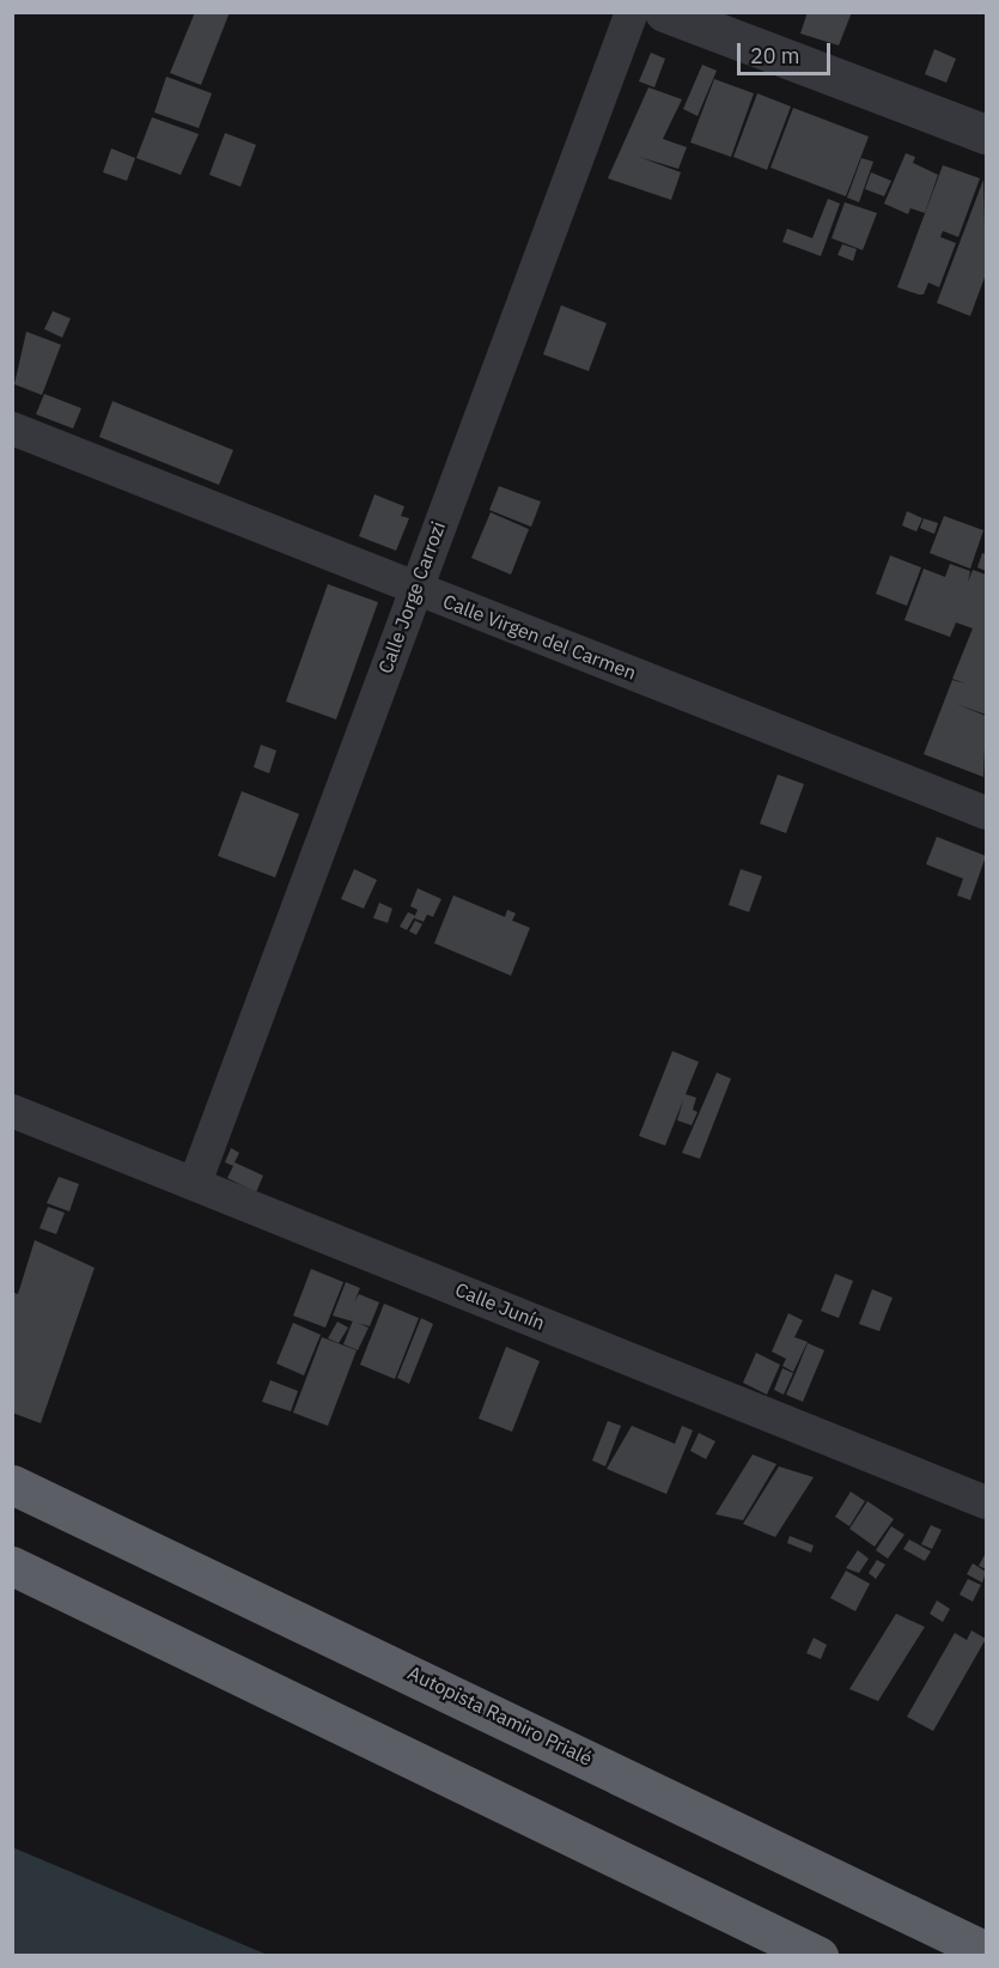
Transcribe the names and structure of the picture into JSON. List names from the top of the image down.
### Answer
{
  "streets": {
    "highway": ["Autopista Ramiro Prialé"],
    "street": ["Calle Jorge Carrozi", "Calle Virgen del Carmen", "Calle Junín"]
  },
  "crossings": [
    ["Calle Jorge Carrozi", "Calle Virgen del Carmen"],
    ["Calle Jorge Carrozi", "Calle Junín"]
  ],
  "scale_bar": "20 m"
}
